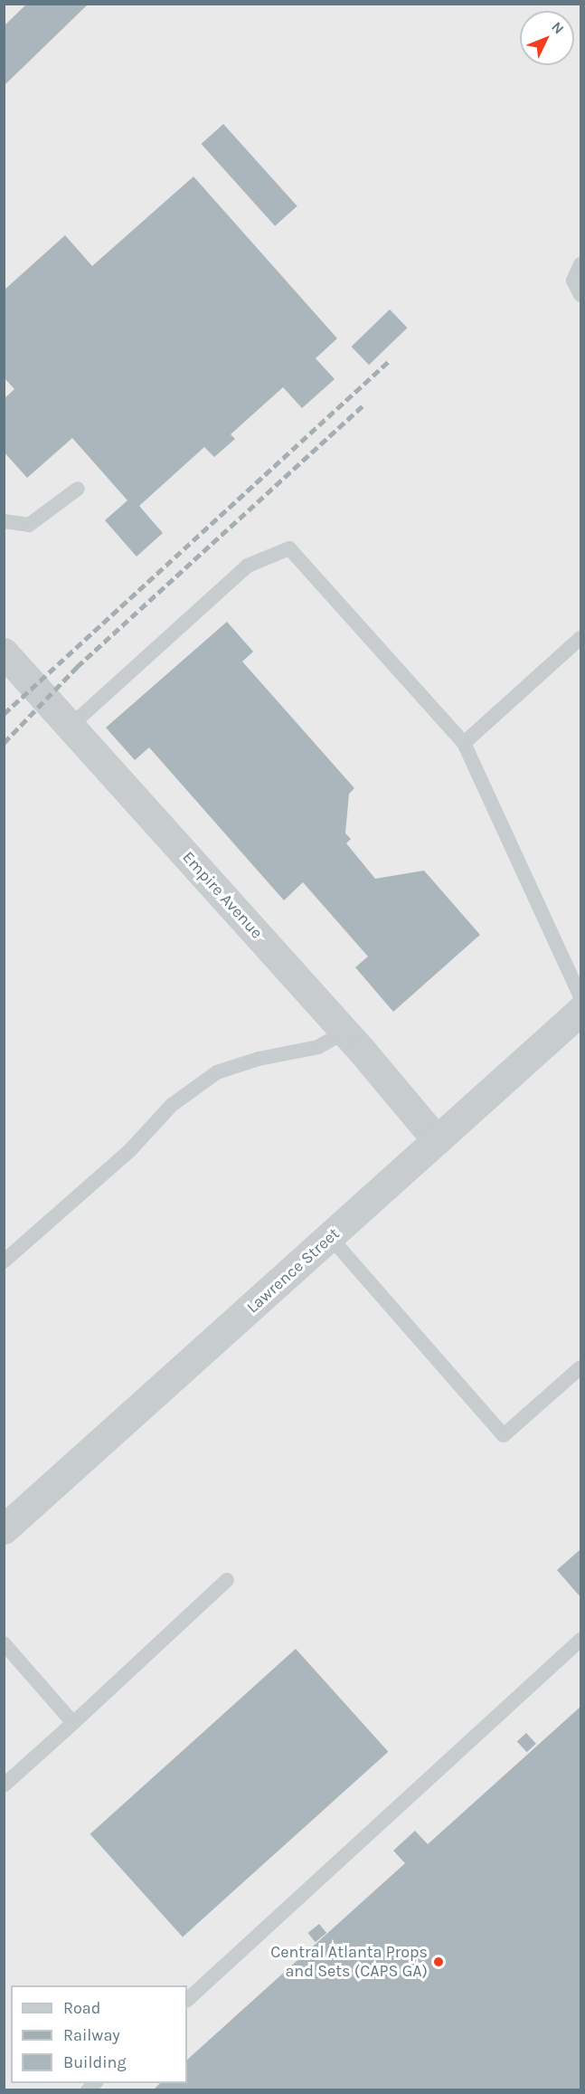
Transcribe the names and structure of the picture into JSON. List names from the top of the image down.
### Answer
{
  "streets": {
    "street": ["Empire Avenue", "Lawrence Street"]
  },
  "crossings": [
    ["Empire Avenue", "Lawrence Street"]
  ],
  "places": ["Central Atlanta Props and Sets (CAPS GA)"],
  "legend": ["Road", "Railway", "Building"],
  "north": "top right"
}
